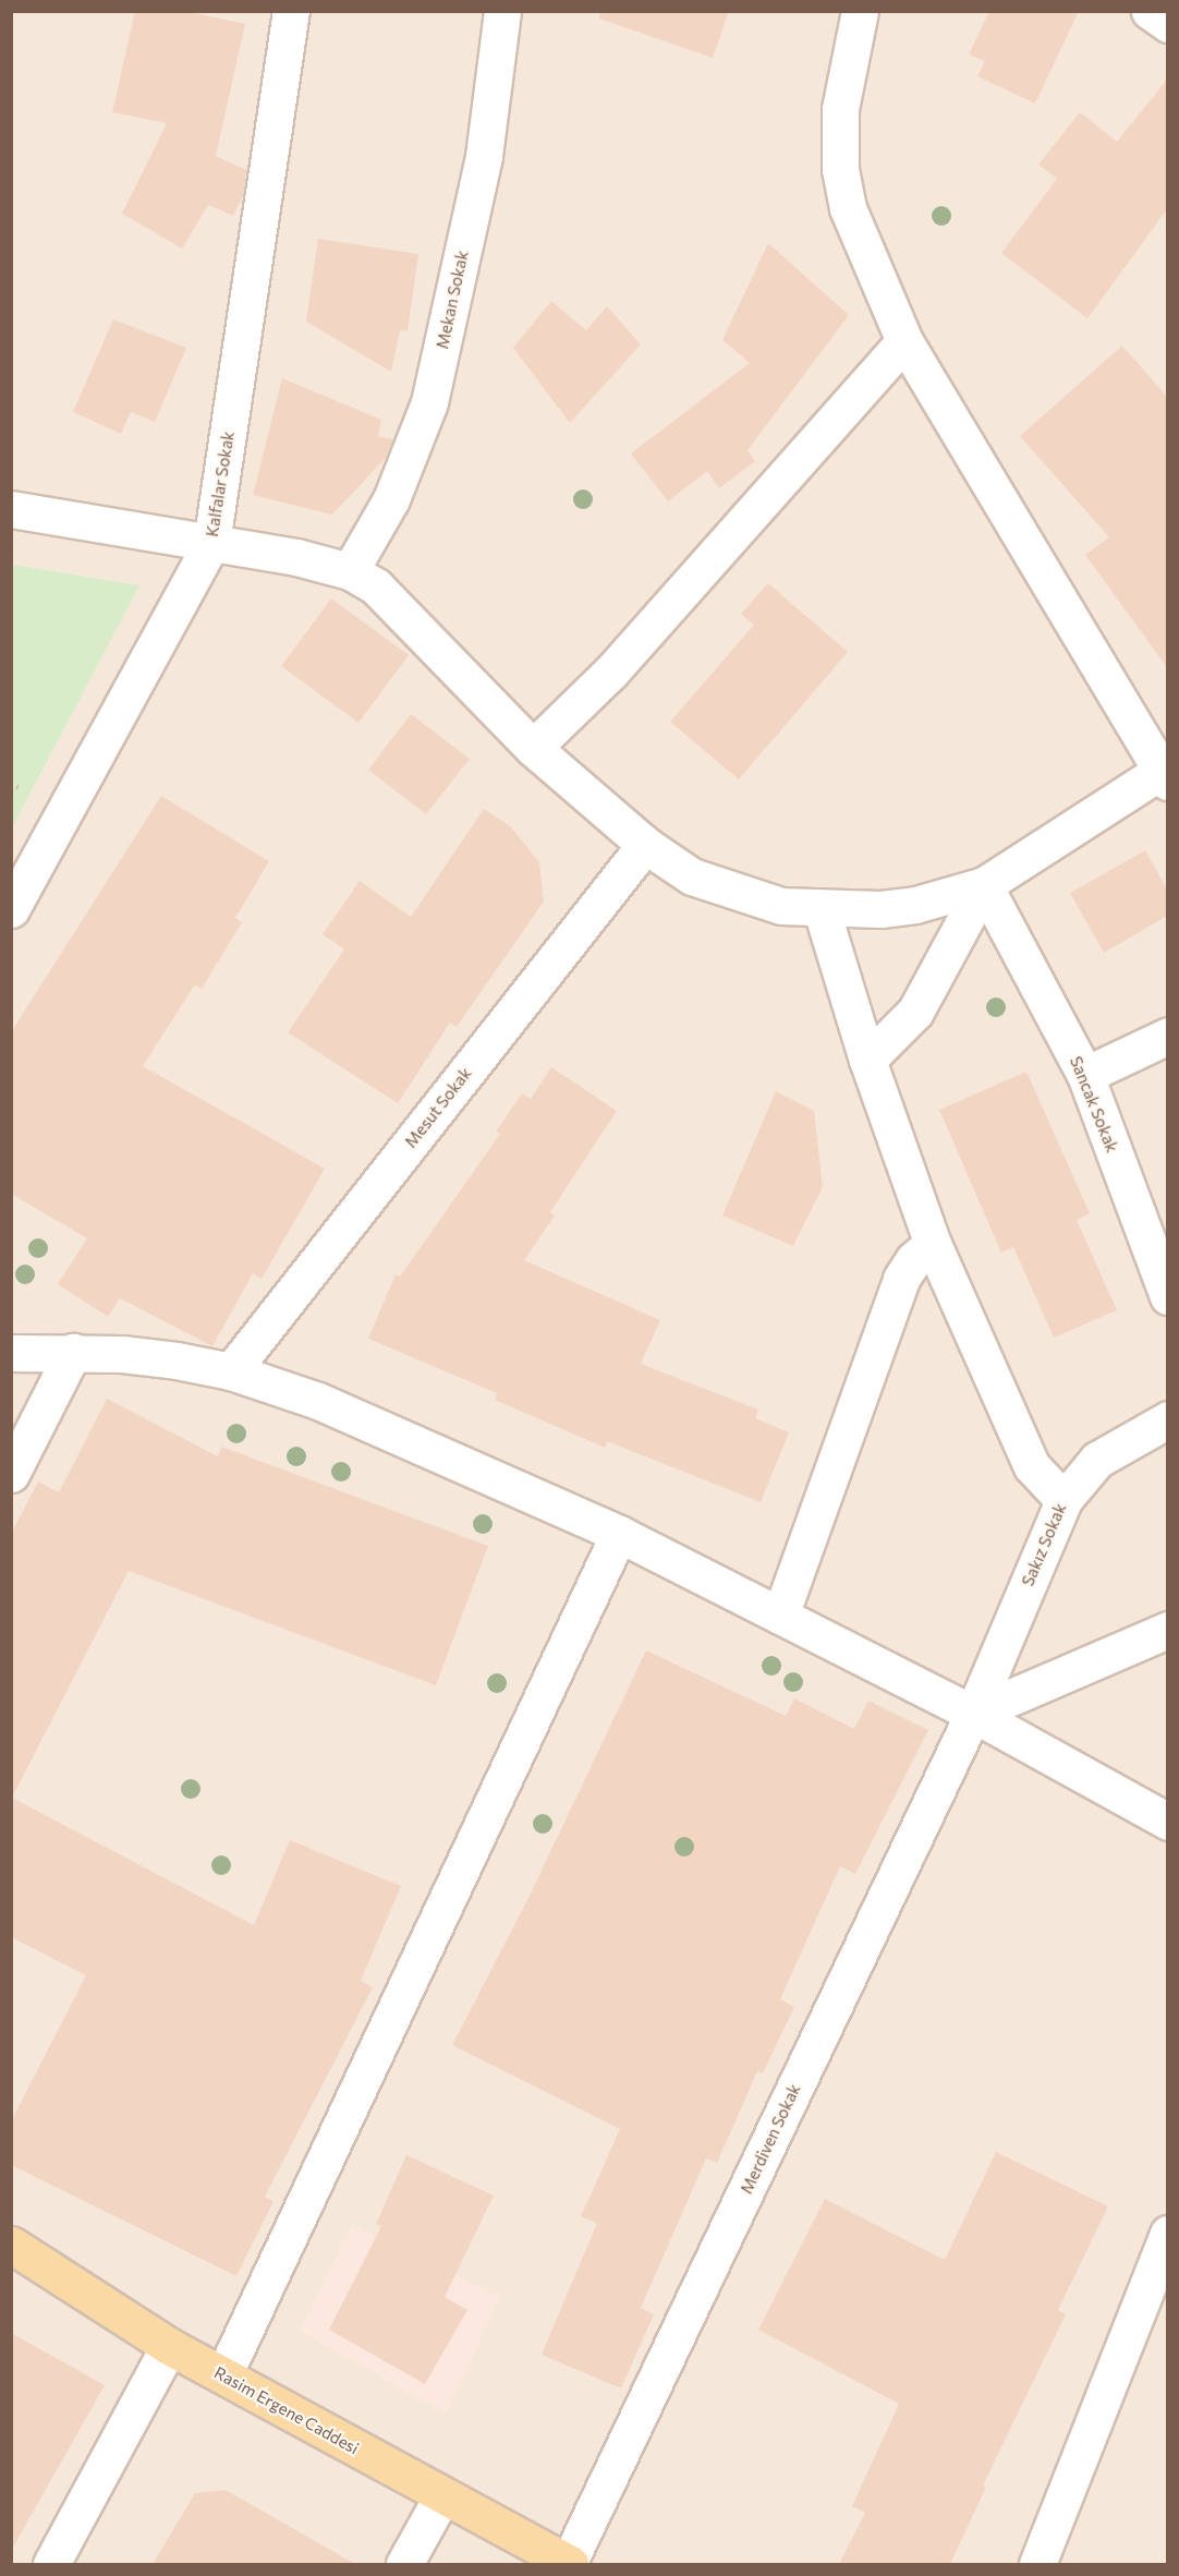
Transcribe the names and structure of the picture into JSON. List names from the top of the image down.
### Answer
{
  "streets": {
    "main road": ["Rasim Ergene Caddesi"],
    "street": [
      "Mekan Sokak",
      "Kalfalar Sokak",
      "Sancak Sokak",
      "Mesut Sokak",
      "Sakız Sokak",
      "Merdiven Sokak"
    ]
  },
  "crossings": [
    ["Sakız Sokak", "Merdiven Sokak"],
    ["Merdiven Sokak", "Rasim Ergene Caddesi"]
  ]
}
